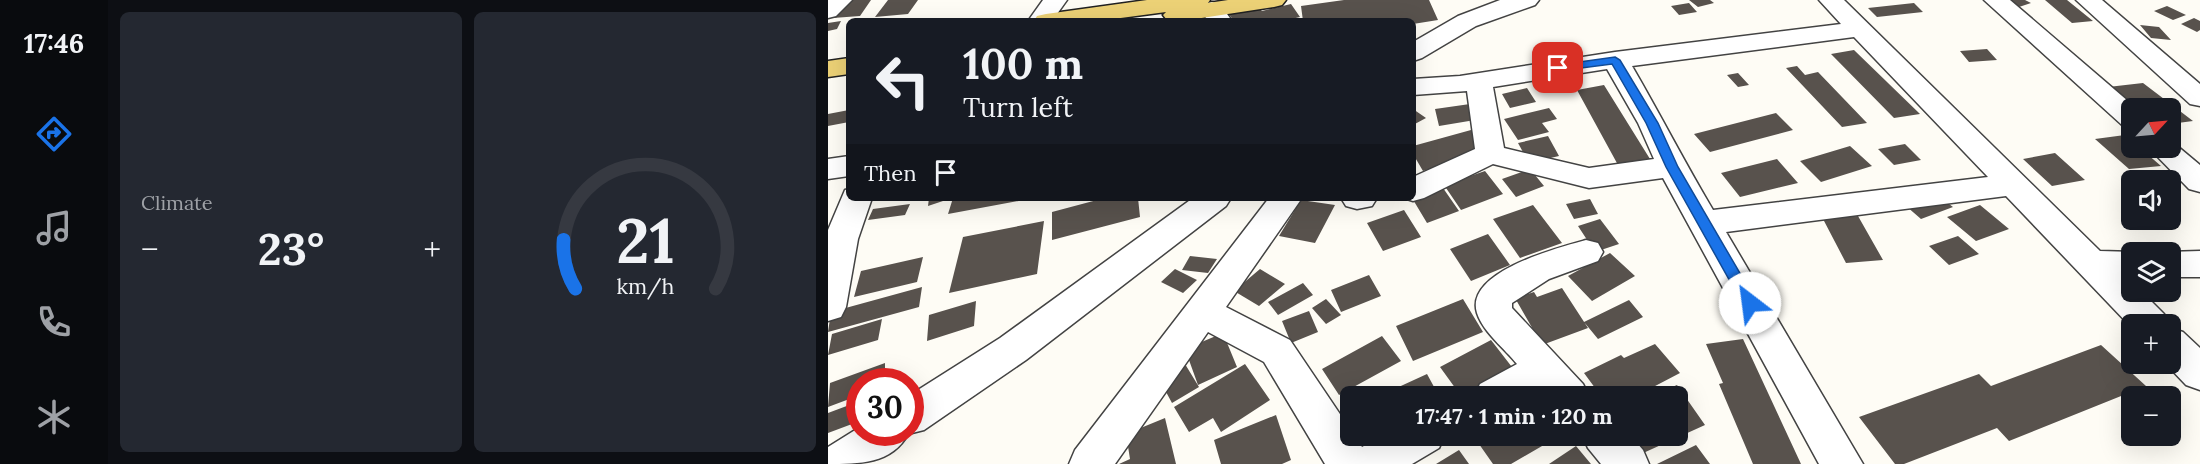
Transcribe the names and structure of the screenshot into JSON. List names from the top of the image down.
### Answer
{
  "north": "top right",
  "page": {
    "tabs": "17:46",
    "tile": "Climate",
    "turn": ["100 m", "Turn left"],
    "map_buttons": ["+", "−"],
    "then": "Then",
    "heat": ["−", "23°", "+"],
    "limit": "30",
    "trip": "17:47 · 1 min · 120 m",
    "gauge": ["21", "km/h"]
  }
}
